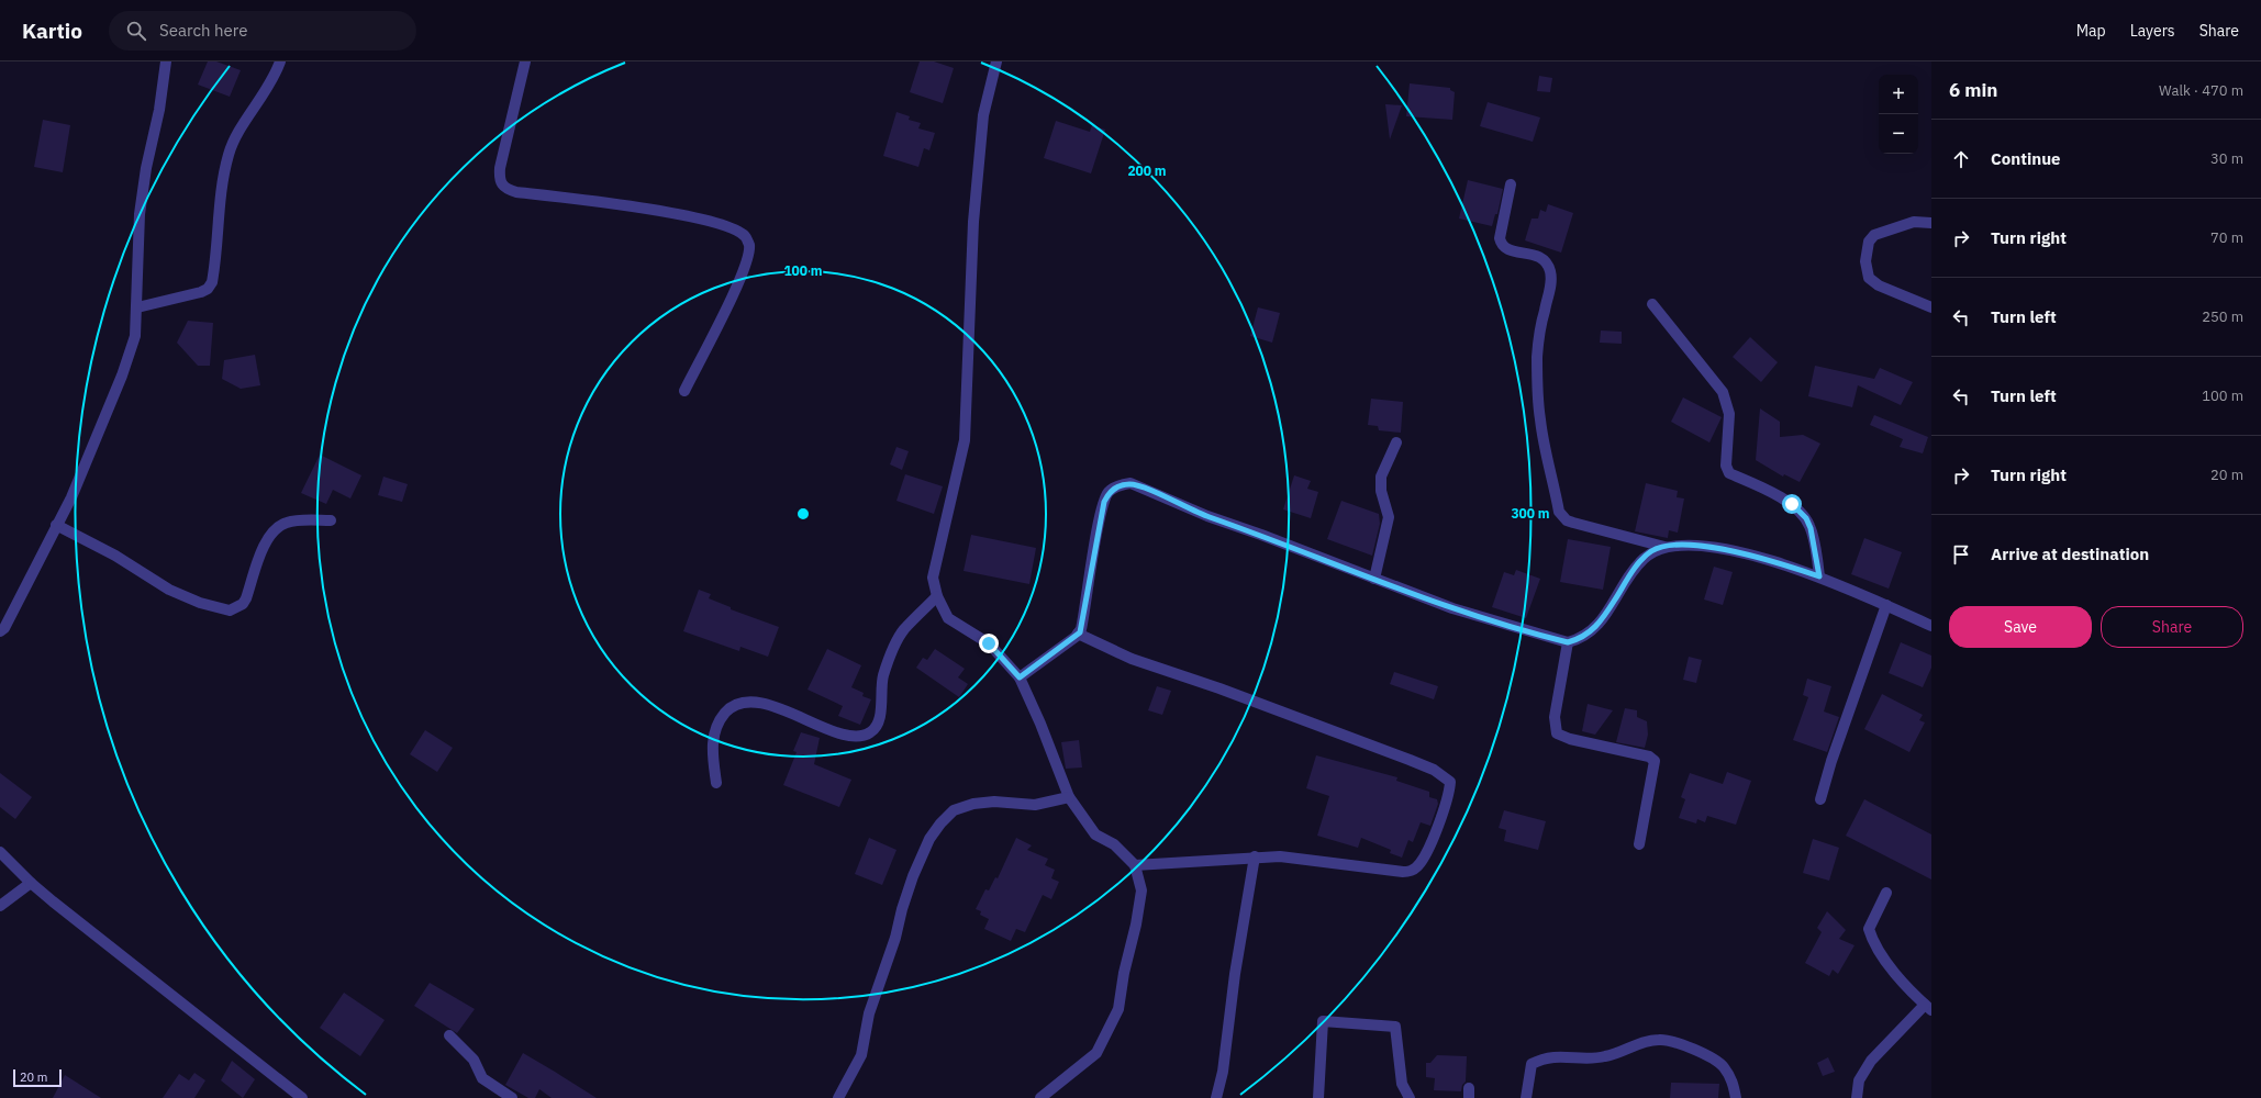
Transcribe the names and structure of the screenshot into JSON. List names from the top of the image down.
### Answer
{
  "scale_bar": "20 m",
  "page": {
    "header": "Kartio",
    "search": "Search here",
    "nav": ["Map", "Layers", "Share"],
    "heading": ["6 min", "Walk · 470 m"],
    "map_buttons": ["+", "−"],
    "list": [
      ["Continue", "30 m"],
      ["Turn right", "70 m"],
      ["Turn left", "250 m"],
      ["Turn left", "100 m"],
      ["Turn right", "20 m"],
      "Arrive at destination"
    ],
    "buttons": ["Save", "Share"],
    "scale": "20 m"
  },
  "rings": ["200 m", "100 m", "300 m"]
}
